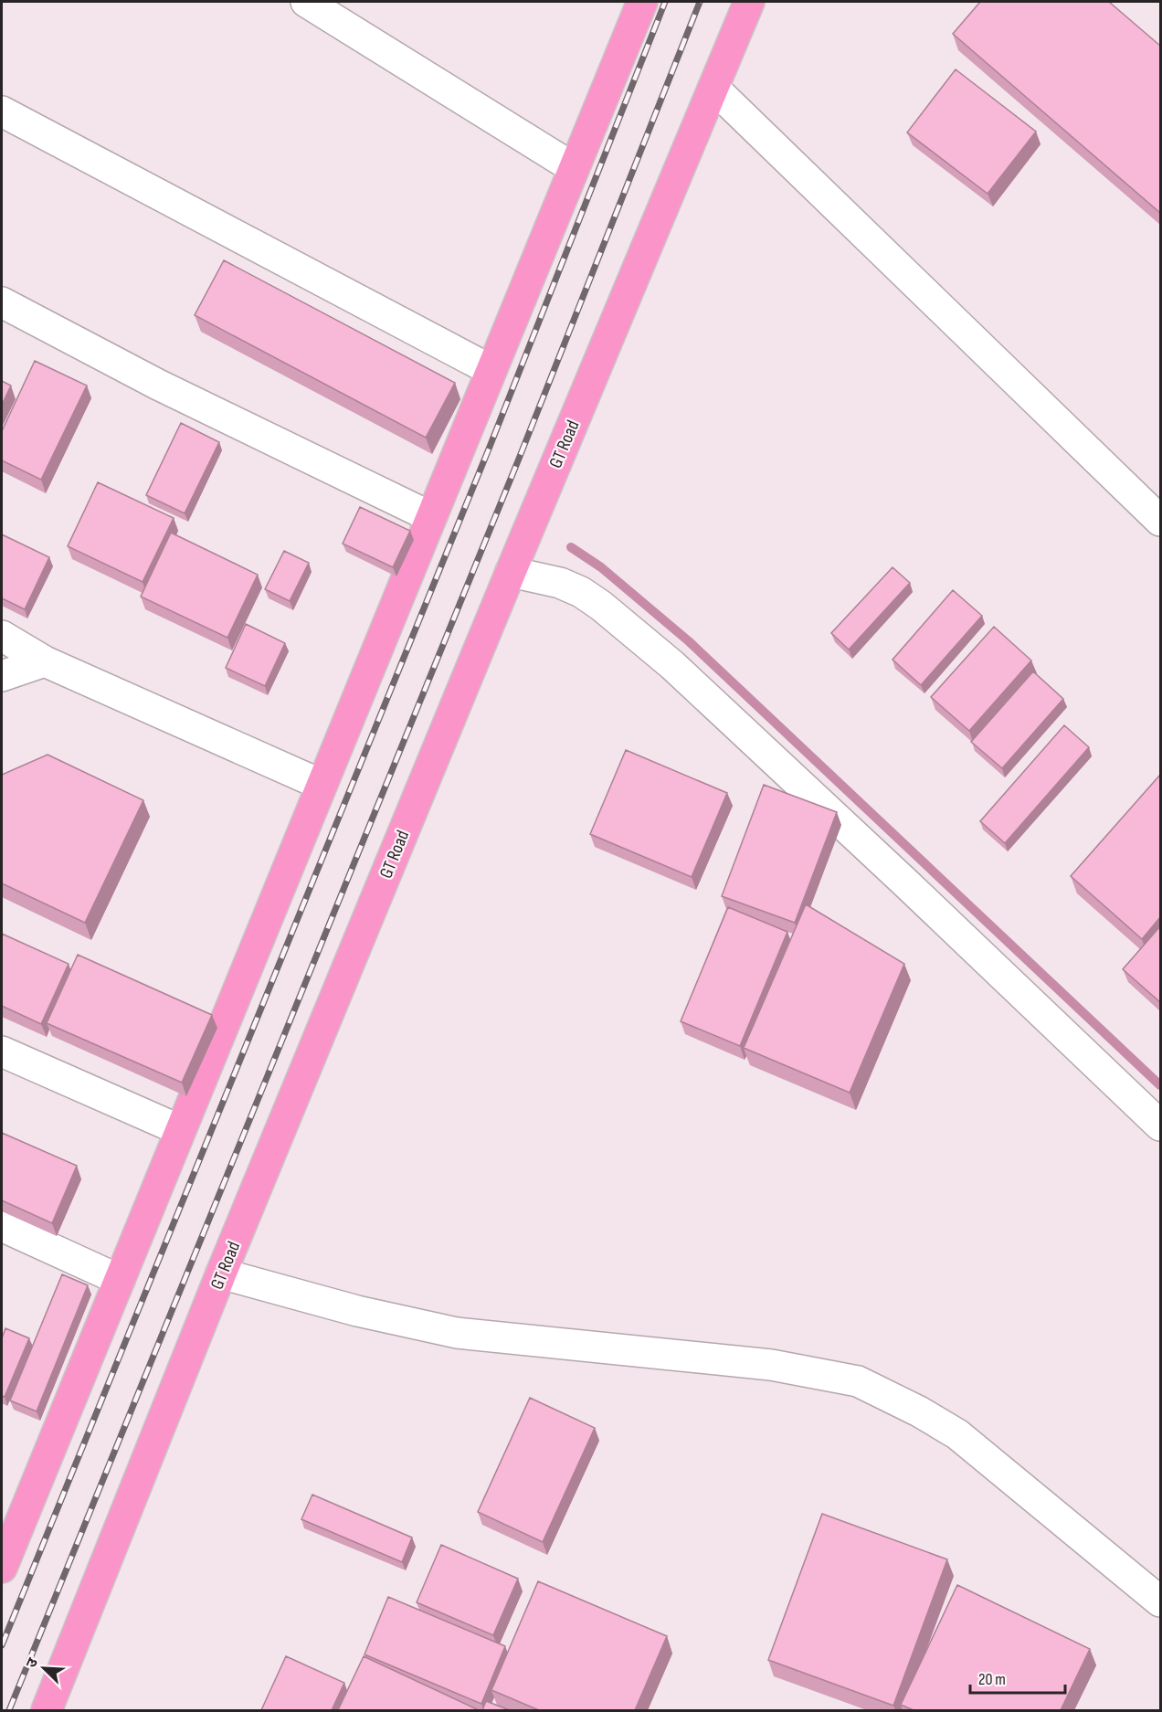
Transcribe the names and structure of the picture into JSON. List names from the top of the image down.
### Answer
{
  "streets": {
    "highway": ["GT Road"]
  },
  "scale_bar": "20 m",
  "north": "top left"
}
